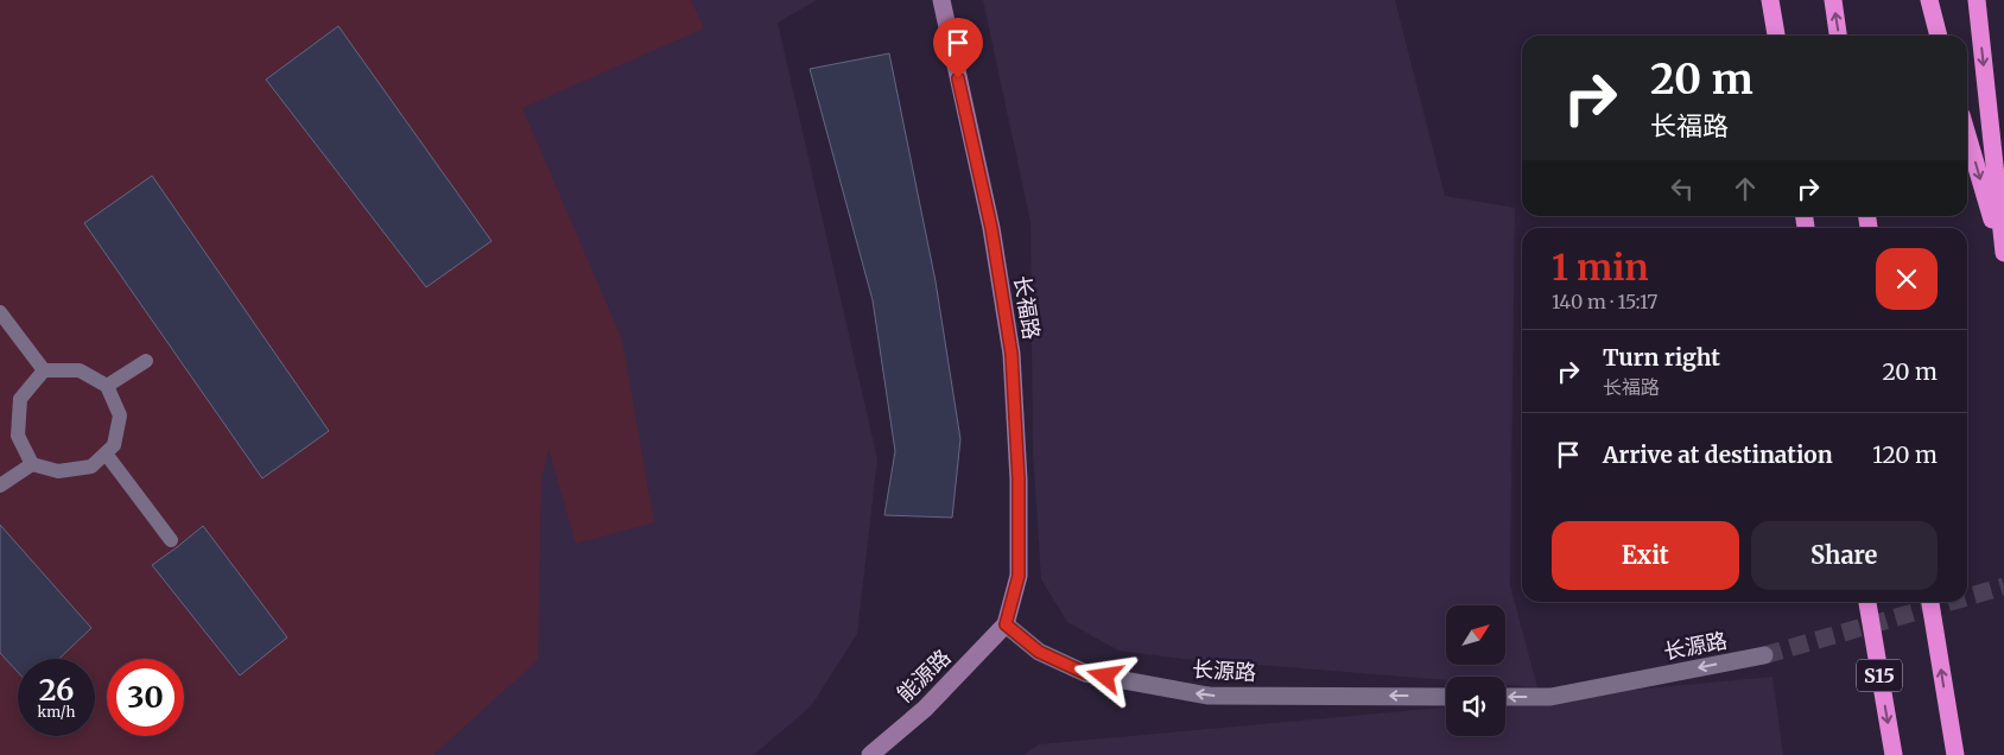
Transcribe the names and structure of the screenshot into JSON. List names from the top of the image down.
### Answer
{
  "streets": {
    "highway": ["S15"],
    "street": ["长福路", "长源路", "能源路"]
  },
  "crossings": [
    ["长福路", "长源路"],
    ["长福路", "能源路"],
    ["长源路", "能源路"]
  ],
  "one_way": ["长源路"],
  "north": "top right",
  "page": {
    "turn": ["20 m", "长福路"],
    "heading": ["1 min", "140 m · 15:17"],
    "list": [
      {
        "name": "Turn right",
        "note": "长福路",
        "value": "20 m"
      },
      {
        "name": "Arrive at destination",
        "value": "120 m"
      }
    ],
    "buttons": ["Exit", "Share"],
    "speed": "26 km/h",
    "limit": "30"
  }
}
